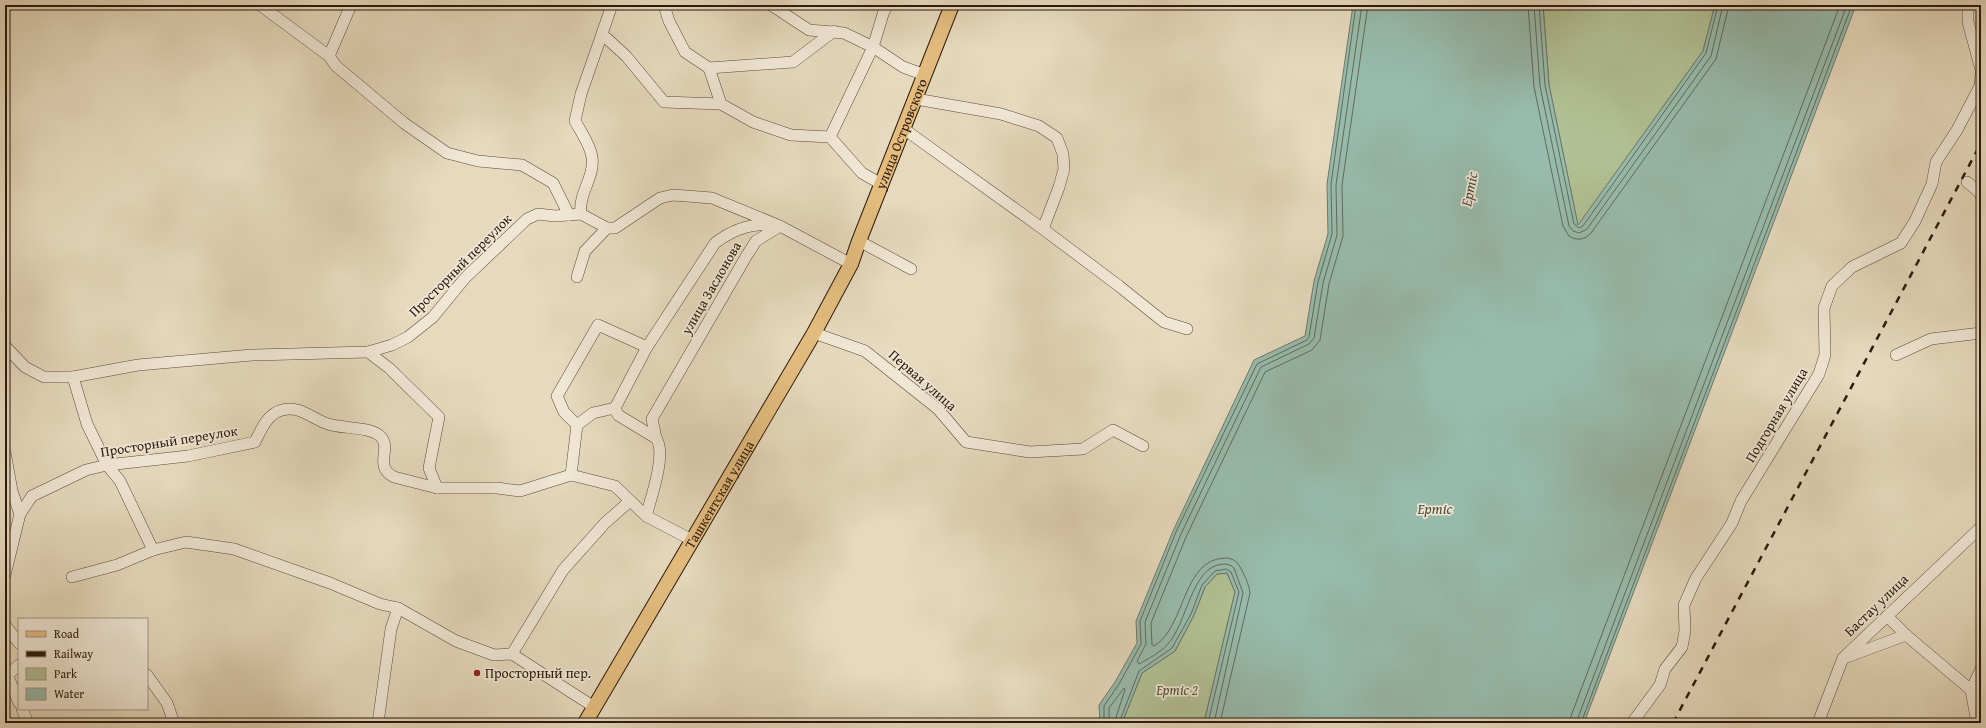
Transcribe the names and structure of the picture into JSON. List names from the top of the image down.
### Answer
{
  "streets": {
    "main road": ["улица Островского", "Ташкентская улица"],
    "street": [
      "Просторный переулок",
      "улица Заслонова",
      "Первая улица",
      "Подгорная улица",
      "Бастау улица"
    ]
  },
  "crossings": [
    ["улица Островского", "Ташкентская улица"],
    ["Первая улица", "Ташкентская улица"]
  ],
  "water": ["Ертіс"],
  "parks": ["Ертіс 2"],
  "places": ["Просторный пер."],
  "legend": [
    "Road",
    "Railway",
    "Park",
    "Water"
  ]
}
